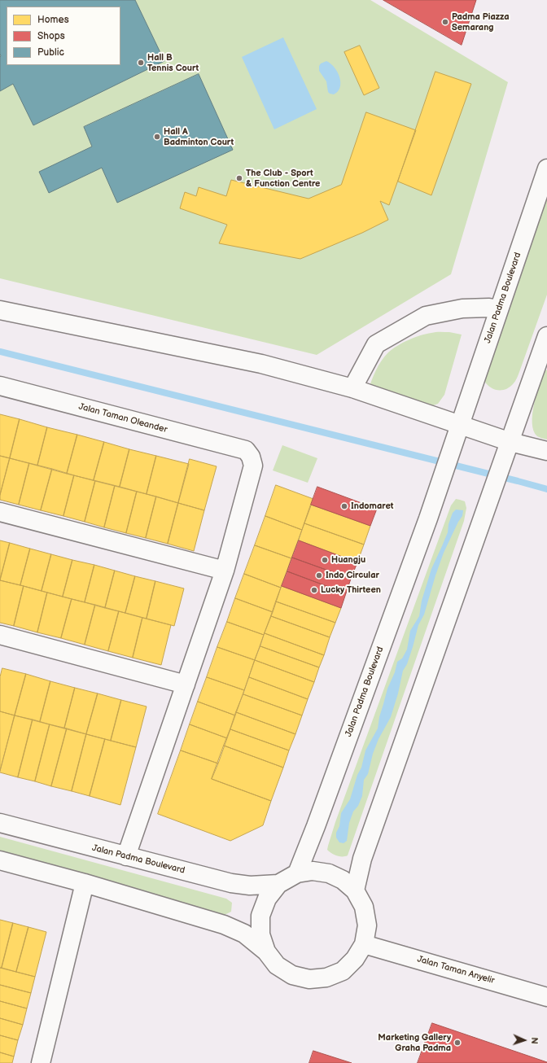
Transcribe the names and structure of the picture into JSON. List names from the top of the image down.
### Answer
{
  "streets": {
    "street": ["Jalan Padma Boulevard", "Jalan Taman Oleander", "Jalan Taman Anyelir"]
  },
  "crossings": [
    ["Jalan Padma Boulevard", "Jalan Taman Anyelir"]
  ],
  "places": [
    "Padma Piazza Semarang",
    "Hall B Tennis Court",
    "Hall A Badminton Court",
    "The Club - Sport & Function Centre",
    "Indomaret",
    "Huangju",
    "Indo Circular",
    "Lucky Thirteen",
    "Marketing Gallery Graha Padma"
  ],
  "legend": ["Homes", "Shops", "Public"],
  "north": "right"
}
